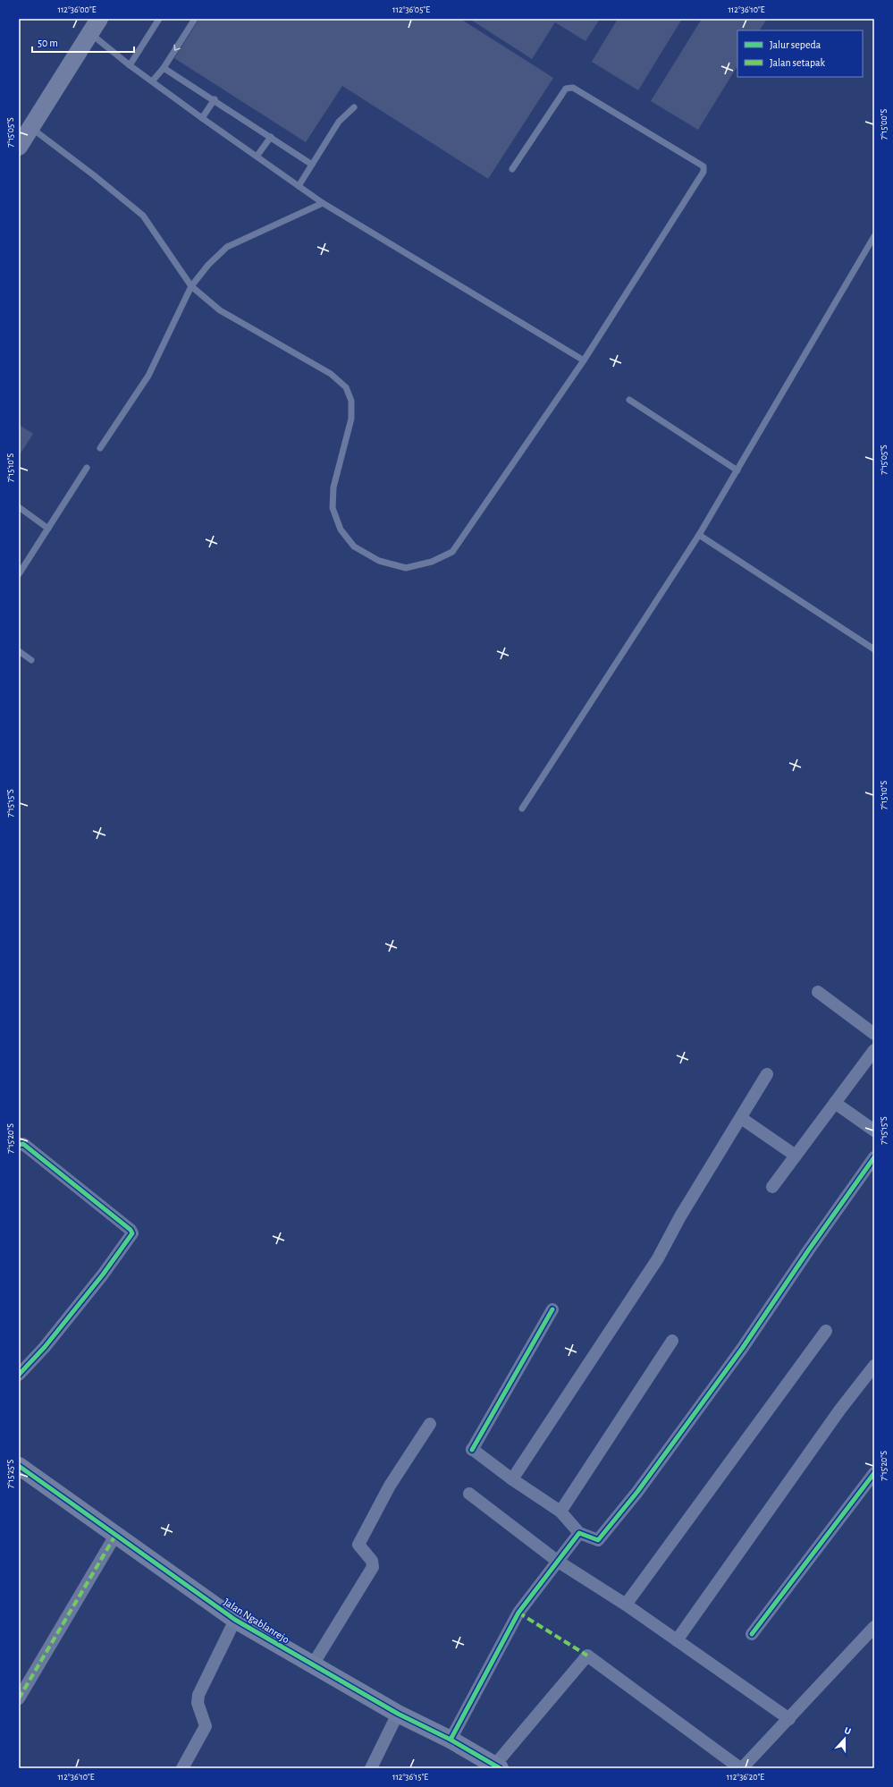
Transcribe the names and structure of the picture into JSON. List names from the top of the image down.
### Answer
{
  "streets": {
    "street": ["Jalan Ngablanrejo"]
  },
  "legend": ["Jalur sepeda", "Jalan setapak"],
  "scale_bar": "50 m",
  "north": "top",
  "coordinates": [
    "112°36'00\"E",
    "112°36'05\"E",
    "112°36'10\"E",
    "7°15'00\"S",
    "7°15'05\"S",
    "7°15'10\"S",
    "7°15'15\"S",
    "7°15'20\"S",
    "7°15'25\"S",
    "112°36'15\"E",
    "112°36'20\"E"
  ]
}
